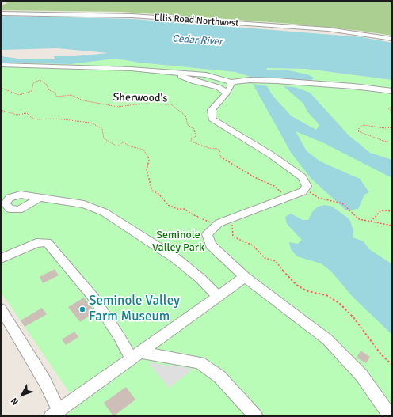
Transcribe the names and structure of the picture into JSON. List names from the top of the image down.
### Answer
{
  "streets": {
    "street": ["Ellis Road Northwest"],
    "path": ["Sherwood's"]
  },
  "water": ["Cedar River"],
  "parks": ["Seminole Valley Park"],
  "places": ["Seminole Valley Farm Museum"],
  "north": "bottom left"
}
